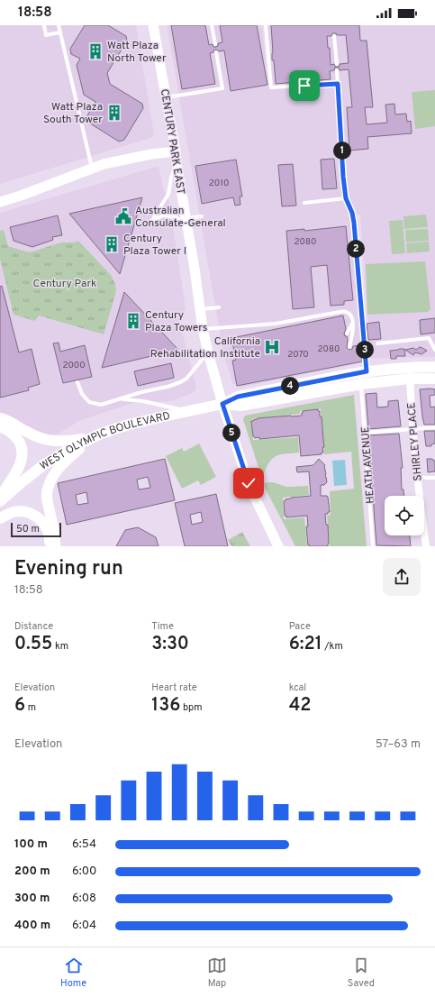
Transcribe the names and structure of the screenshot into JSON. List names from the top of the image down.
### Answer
{
  "streets": {
    "main road": ["CENTURY PARK EAST", "WEST OLYMPIC BOULEVARD"],
    "street": ["SHIRLEY PLACE"],
    "lane": ["HEATH AVENUE"]
  },
  "crossings": [
    ["CENTURY PARK EAST", "WEST OLYMPIC BOULEVARD"],
    ["WEST OLYMPIC BOULEVARD", "SHIRLEY PLACE"],
    ["WEST OLYMPIC BOULEVARD", "HEATH AVENUE"]
  ],
  "parks": ["Century Park"],
  "places": {
    "building": [
      "Watt Plaza North Tower",
      "Watt Plaza South Tower",
      "Century Plaza Tower I",
      "Century Plaza Towers"
    ],
    "public building": ["Australian Consulate-General"],
    "hospital": ["California Rehabilitation Institute"]
  },
  "house_numbers": [
    "2010",
    "2080",
    "2080",
    "2070",
    "2000"
  ],
  "scale_bar": "50 m",
  "page": {
    "status": "18:58",
    "pins": [
      "1",
      "2",
      "3",
      "4",
      "5"
    ],
    "scale": "50 m",
    "heading": ["Evening run", "18:58"],
    "stats": [
      ["Distance", "0.55 km"],
      ["Time", "3:30"],
      ["Pace", "6:21 /km"],
      ["Elevation", "6 m"],
      ["Heart rate", "136 bpm"],
      ["kcal", "42"]
    ],
    "chart": ["Elevation", "57–63 m"],
    "list": [
      {
        "name": "100 m",
        "note": "6:54"
      },
      {
        "name": "200 m",
        "note": "6:00"
      },
      {
        "name": "300 m",
        "note": "6:08"
      },
      {
        "name": "400 m",
        "note": "6:04"
      }
    ],
    "tabs": ["Home", "Map", "Saved"]
  }
}
